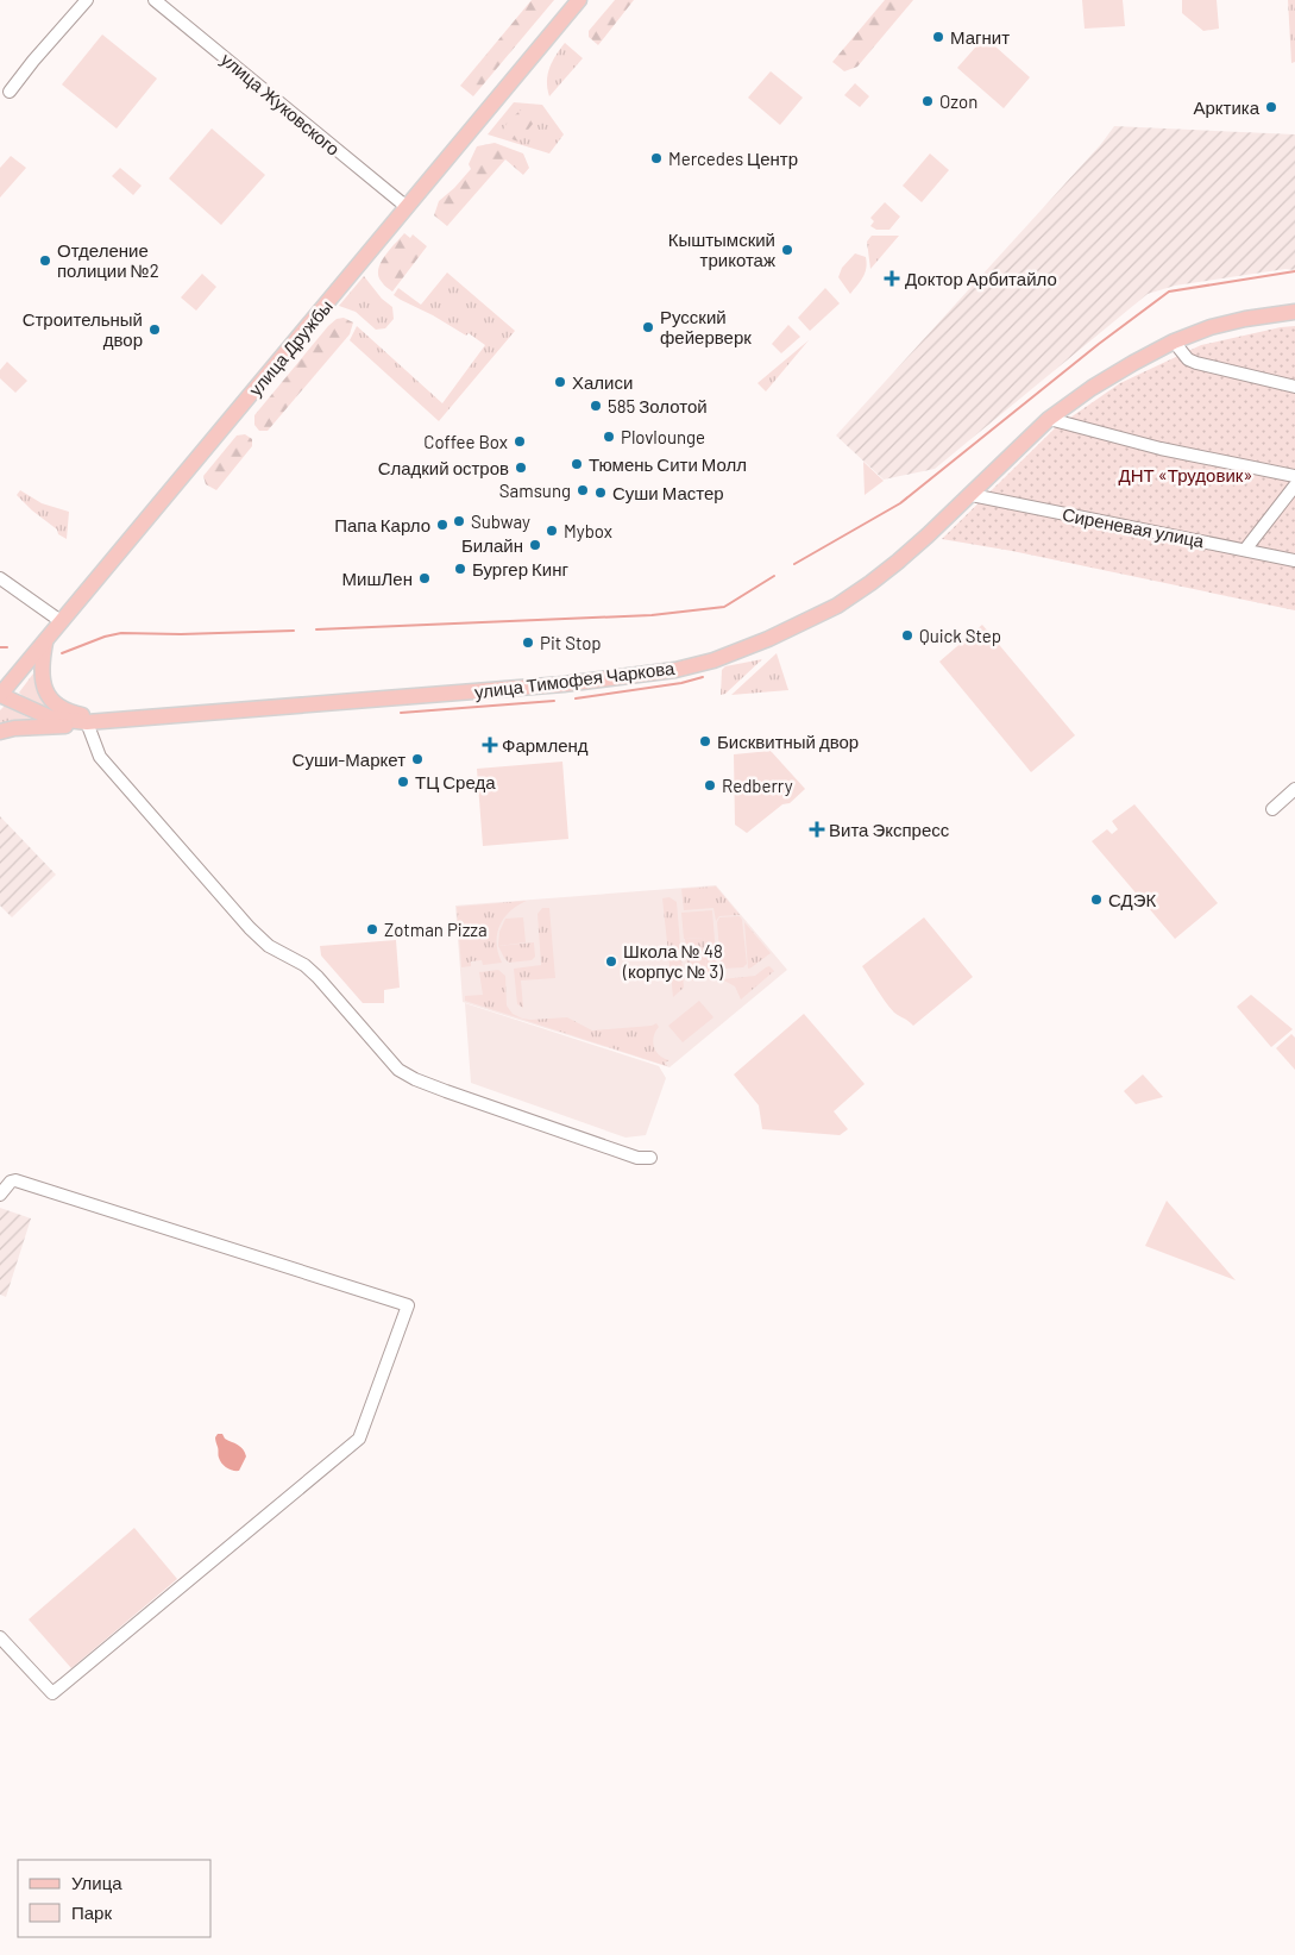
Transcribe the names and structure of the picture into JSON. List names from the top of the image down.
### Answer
{
  "streets": {
    "main road": ["улица Дружбы", "улица Тимофея Чаркова"],
    "street": ["улица Жуковского", "Сиреневая улица"]
  },
  "crossings": [
    ["улица Жуковского", "улица Дружбы"],
    ["улица Дружбы", "улица Тимофея Чаркова"],
    ["Сиреневая улица", "улица Тимофея Чаркова"]
  ],
  "parks": ["ДНТ «Трудовик»"],
  "places": {
    "other": [
      "Магнит",
      "Ozon",
      "Арктика",
      "Mercedes Центр",
      "Кыштымский трикотаж",
      "Отделение полиции №2",
      "Русский фейерверк",
      "Строительный двор",
      "Халиси",
      "585 Золотой",
      "Plovlounge",
      "Coffee Box",
      "Тюмень Сити Молл",
      "Сладкий остров",
      "Samsung",
      "Суши Мастер",
      "Subway",
      "Папа Карло",
      "Mybox",
      "Билайн",
      "Бургер Кинг",
      "МишЛен",
      "Quick Step",
      "Pit Stop",
      "Бисквитный двор",
      "Суши-Маркет",
      "ТЦ Среда",
      "Redberry",
      "СДЭК",
      "Zotman Pizza",
      "Школа № 48 (корпус № 3)"
    ],
    "health": ["Доктор Арбитайло", "Фармленд", "Вита Экспресс"]
  },
  "legend": ["Улица", "Парк"]
}
